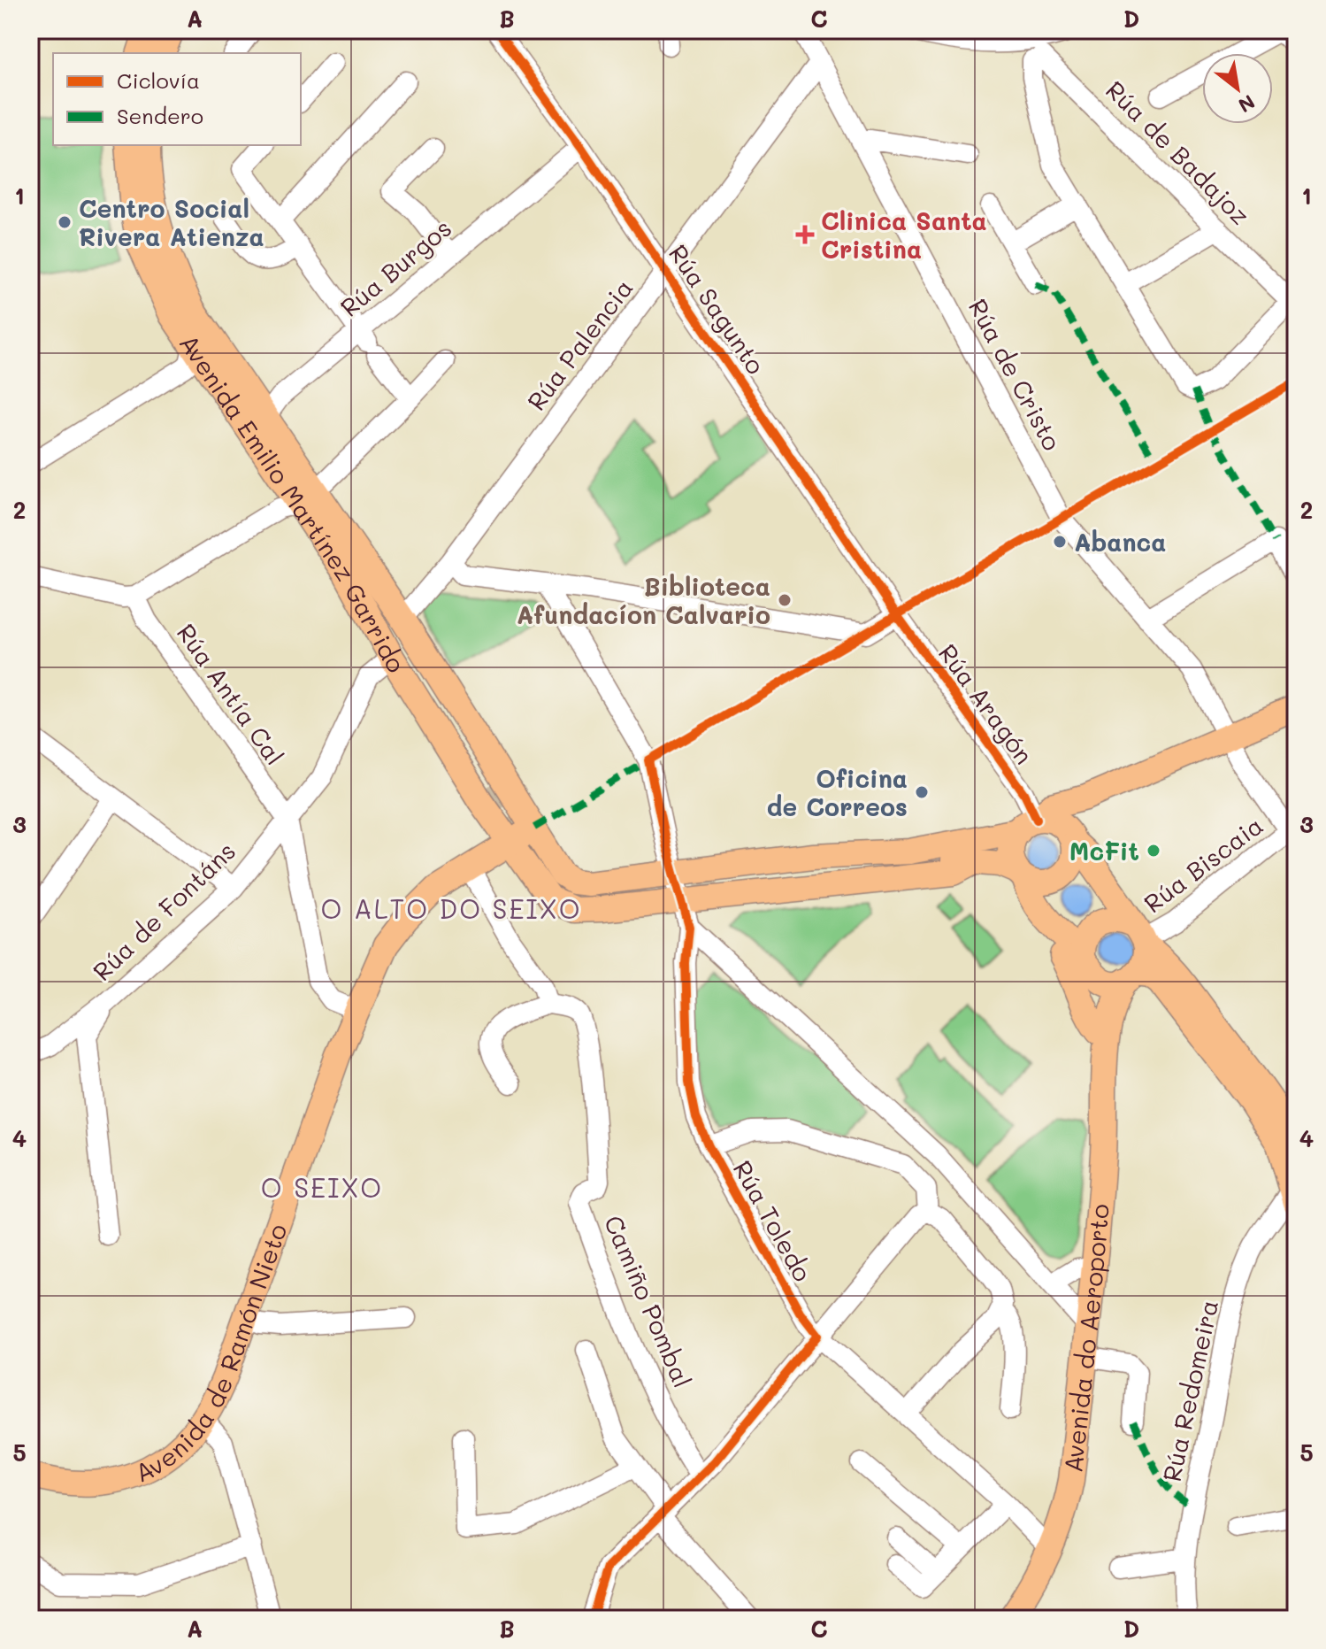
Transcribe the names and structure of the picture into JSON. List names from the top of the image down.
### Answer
{
  "streets": {
    "main road": ["Avenida Emilio Martínez Garrido", "Avenida do Aeroporto", "Avenida de Ramón Nieto"],
    "street": [
      "Rúa de Badajoz",
      "Rúa Burgos",
      "Rúa Sagunto",
      "Rúa Palencia",
      "Rúa de Cristo",
      "Rúa Antía Cal",
      "Rúa Aragón",
      "Rúa Biscaia",
      "Rúa de Fontáns",
      "Rúa Toledo",
      "Camiño Pombal",
      "Rúa Redomeira"
    ]
  },
  "crossings": [
    ["Rúa Burgos", "Rúa Sagunto"],
    ["Rúa Burgos", "Avenida Emilio Martínez Garrido"],
    ["Rúa Sagunto", "Rúa Palencia"],
    ["Rúa Sagunto", "Rúa Aragón"],
    ["Rúa Palencia", "Rúa de Cristo"],
    ["Rúa Palencia", "Avenida Emilio Martínez Garrido"],
    ["Rúa de Cristo", "Rúa Biscaia"],
    ["Avenida Emilio Martínez Garrido", "Rúa de Fontáns"],
    ["Avenida Emilio Martínez Garrido", "Rúa Toledo"],
    ["Avenida Emilio Martínez Garrido", "Avenida de Ramón Nieto"],
    ["Rúa Antía Cal", "Rúa de Fontáns"],
    ["Rúa Biscaia", "Avenida do Aeroporto"],
    ["Rúa Toledo", "Avenida do Aeroporto"],
    ["Avenida do Aeroporto", "Rúa Redomeira"]
  ],
  "districts": ["O ALTO DO SEIXO", "O SEIXO"],
  "places": {
    "other": [
      "Centro Social Rivera Atienza",
      "Abanca",
      "Biblioteca Afundacíon Calvario",
      "Oficina de Correos",
      "McFit"
    ],
    "health": ["Clinica Santa Cristina"]
  },
  "legend": ["Ciclovía", "Sendero"],
  "north": "bottom right",
  "grid": {
    "columns": [
      "A",
      "B",
      "C",
      "D"
    ],
    "rows": [
      "1",
      "2",
      "3",
      "4",
      "5"
    ]
  }
}
